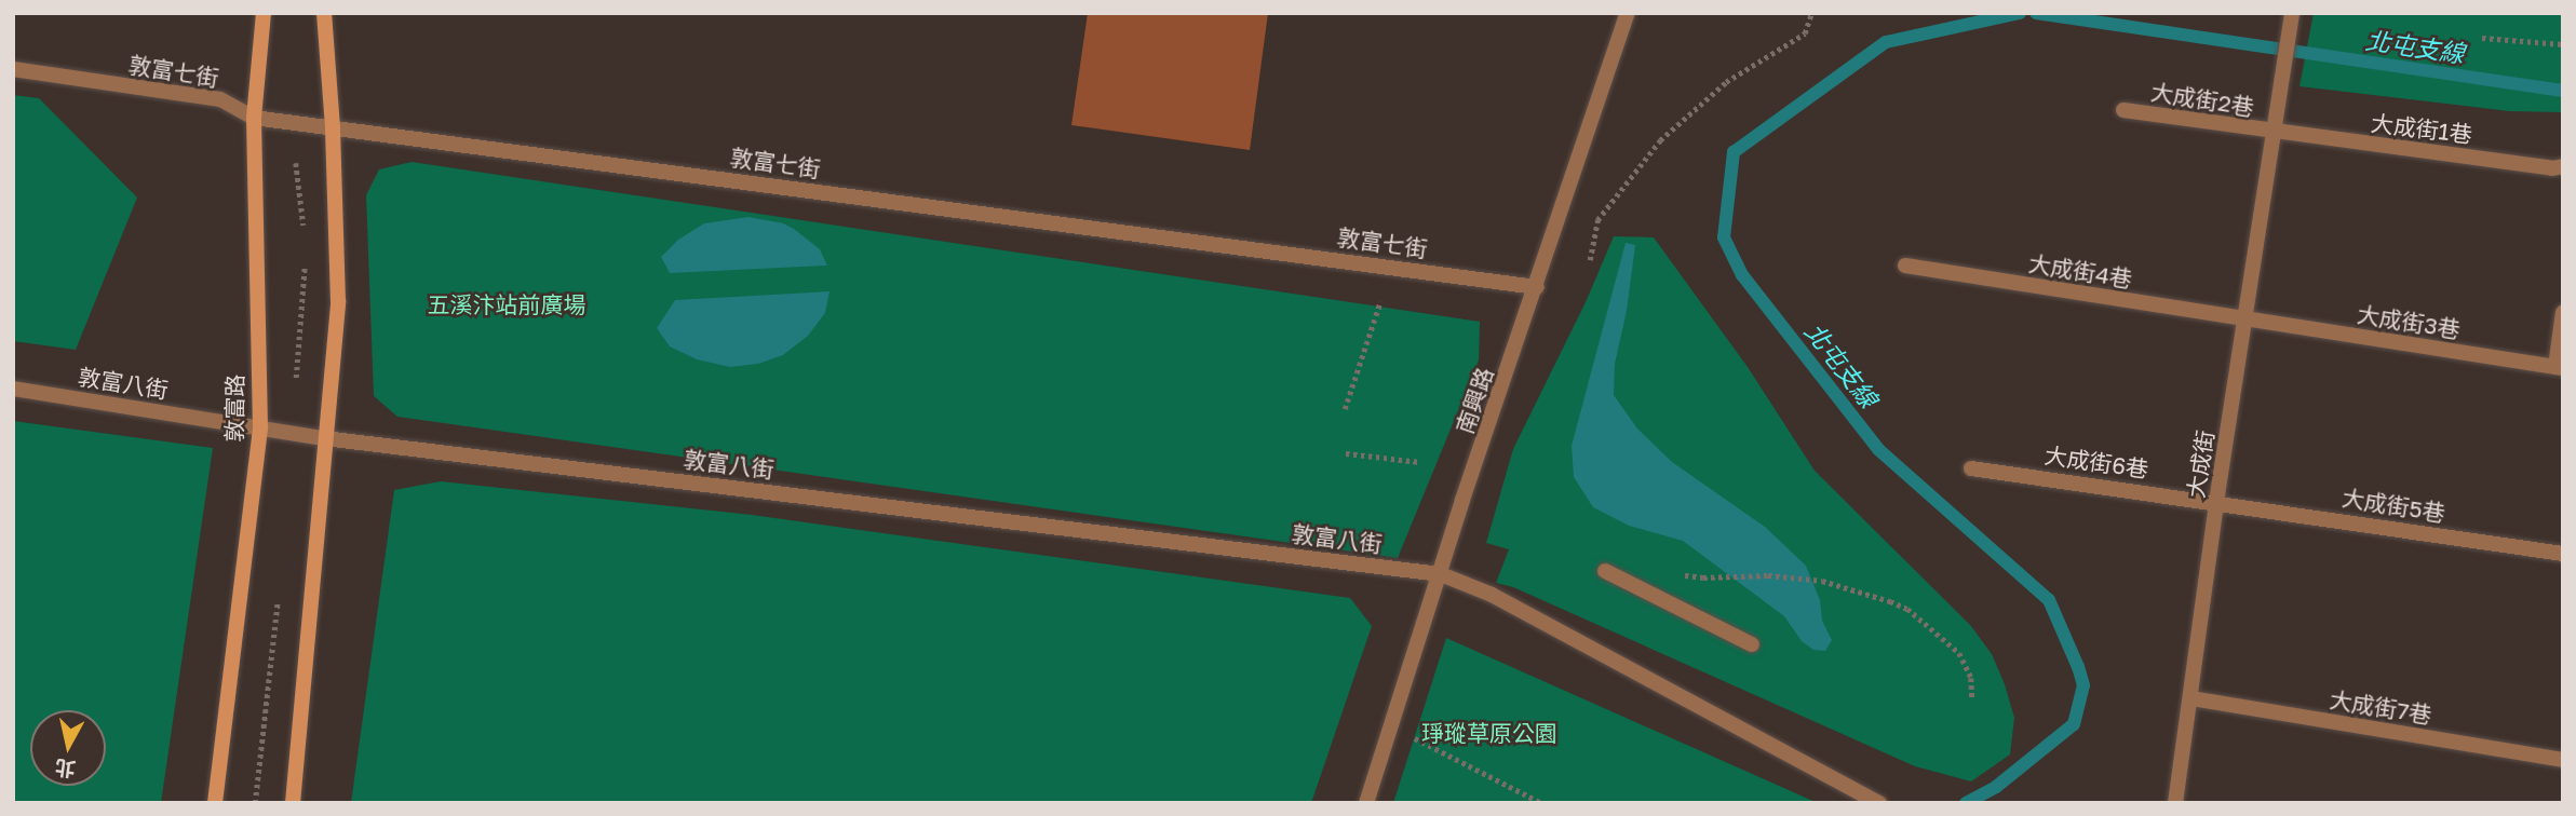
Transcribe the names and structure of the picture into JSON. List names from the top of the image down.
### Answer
{
  "streets": {
    "street": [
      "敦富七街",
      "大成街2巷",
      "大成街1巷",
      "大成街4巷",
      "大成街3巷",
      "敦富八街",
      "南興路",
      "敦富路",
      "大成街6巷",
      "大成街",
      "大成街5巷",
      "大成街7巷"
    ]
  },
  "crossings": [
    ["敦富七街", "南興路"],
    ["敦富七街", "敦富路"],
    ["大成街2巷", "大成街1巷"],
    ["大成街2巷", "大成街"],
    ["大成街1巷", "大成街"],
    ["大成街4巷", "大成街3巷"],
    ["大成街4巷", "大成街"],
    ["大成街3巷", "大成街"],
    ["敦富八街", "南興路"],
    ["敦富八街", "敦富路"],
    ["大成街6巷", "大成街"],
    ["大成街6巷", "大成街5巷"],
    ["大成街", "大成街5巷"],
    ["大成街", "大成街7巷"]
  ],
  "water": ["北屯支線"],
  "parks": ["五溪汴站前廣場", "琤瑽草原公園"],
  "north": "bottom"
}
